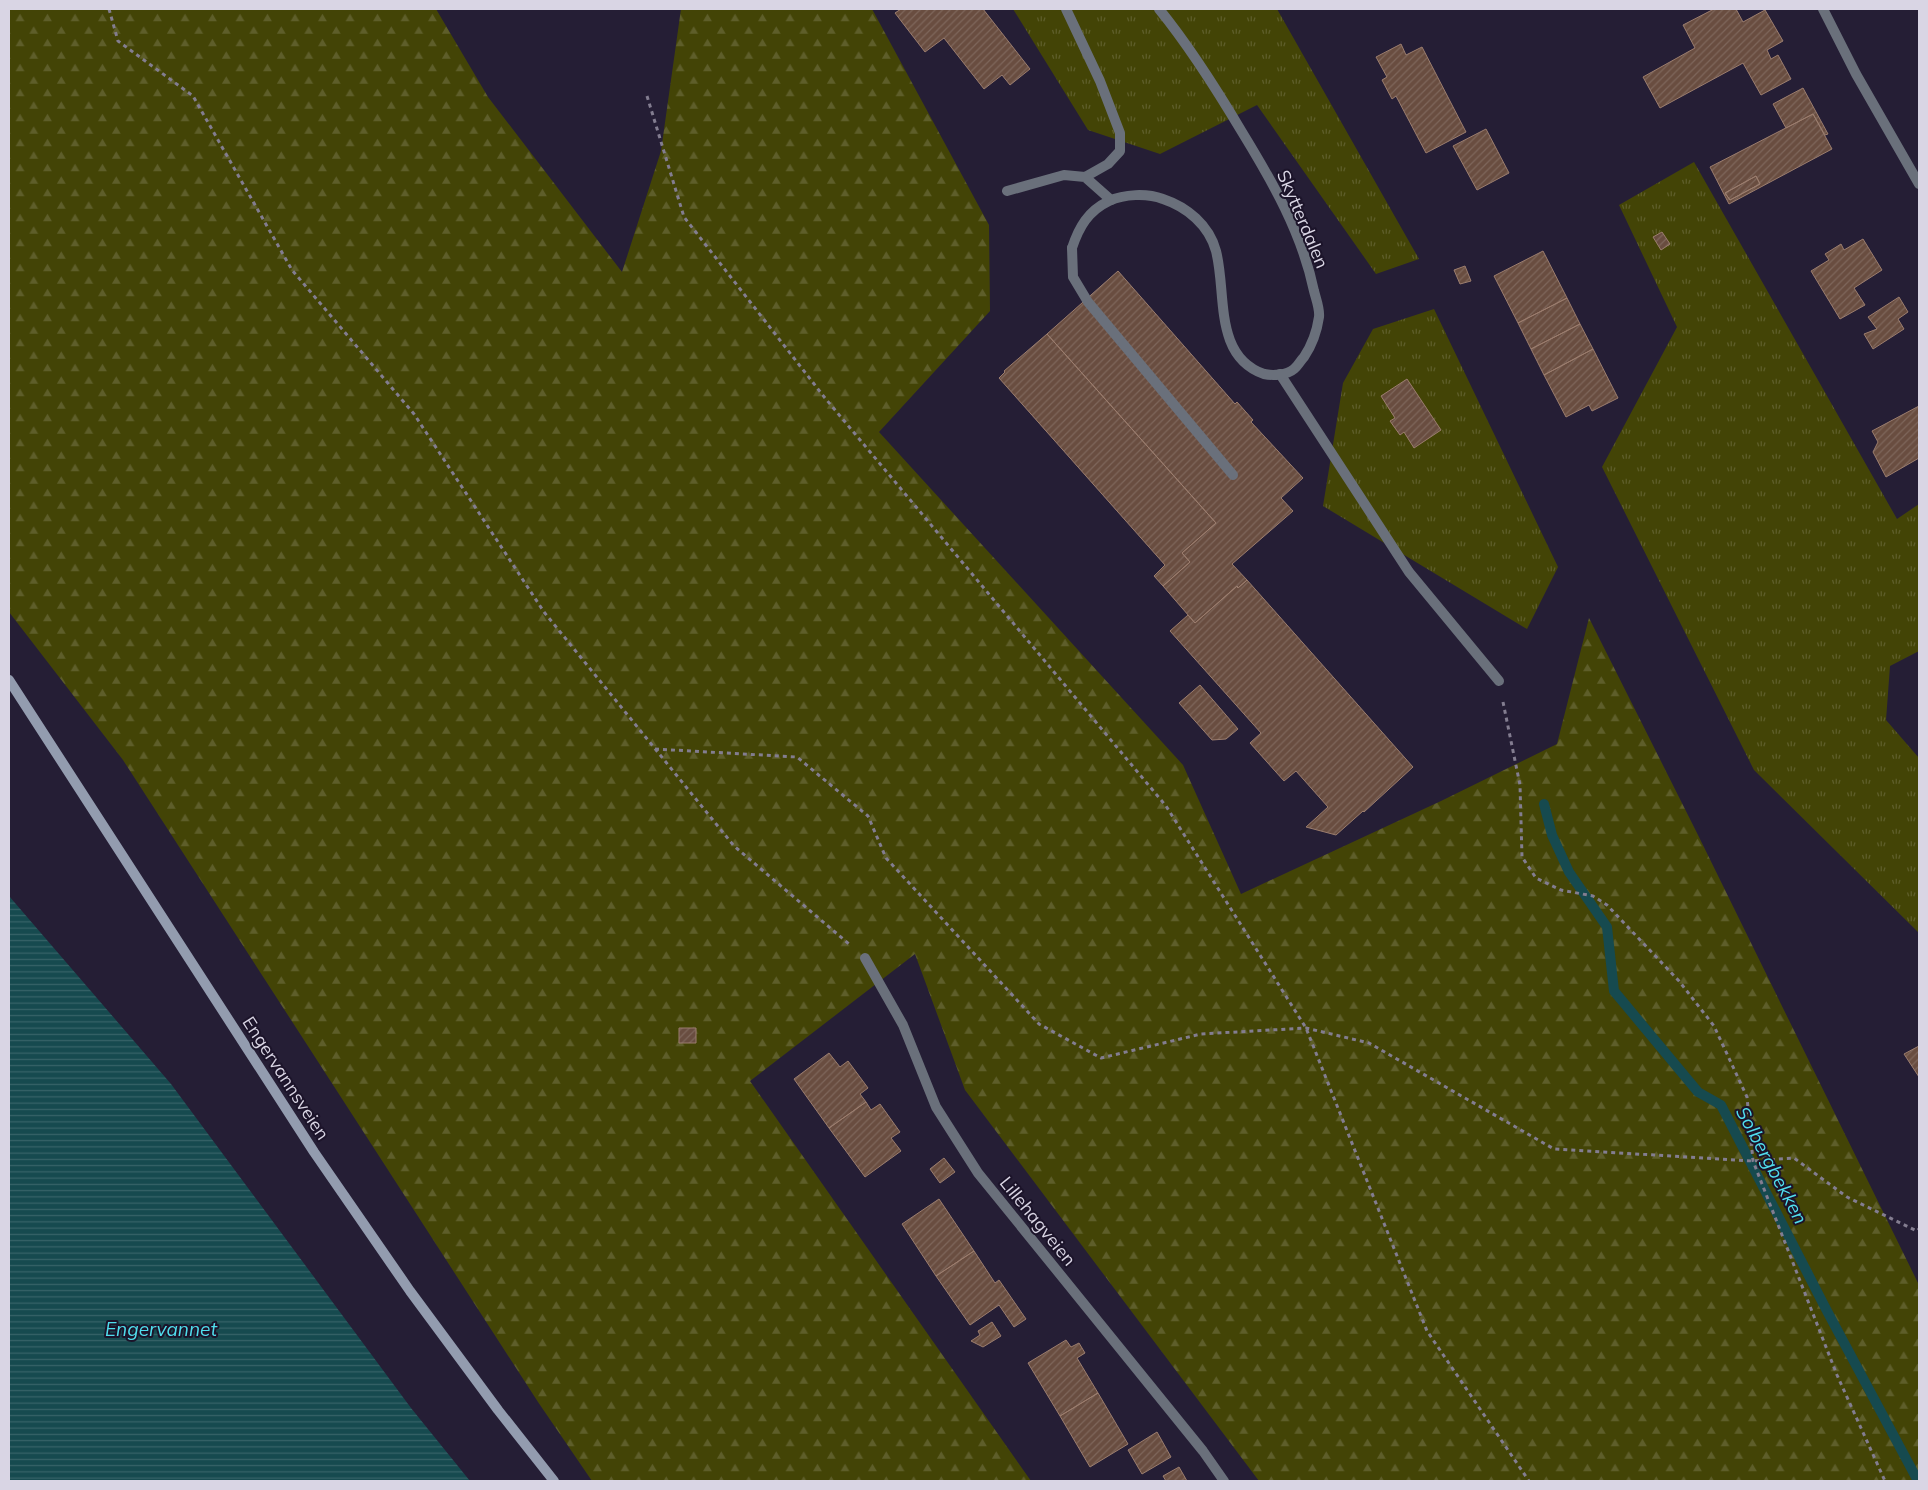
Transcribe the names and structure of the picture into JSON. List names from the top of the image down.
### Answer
{
  "streets": {
    "main road": ["Engervannsveien"],
    "street": ["Skytterdalen", "Lillehagveien"]
  },
  "water": ["Solbergbekken", "Engervannet"]
}
